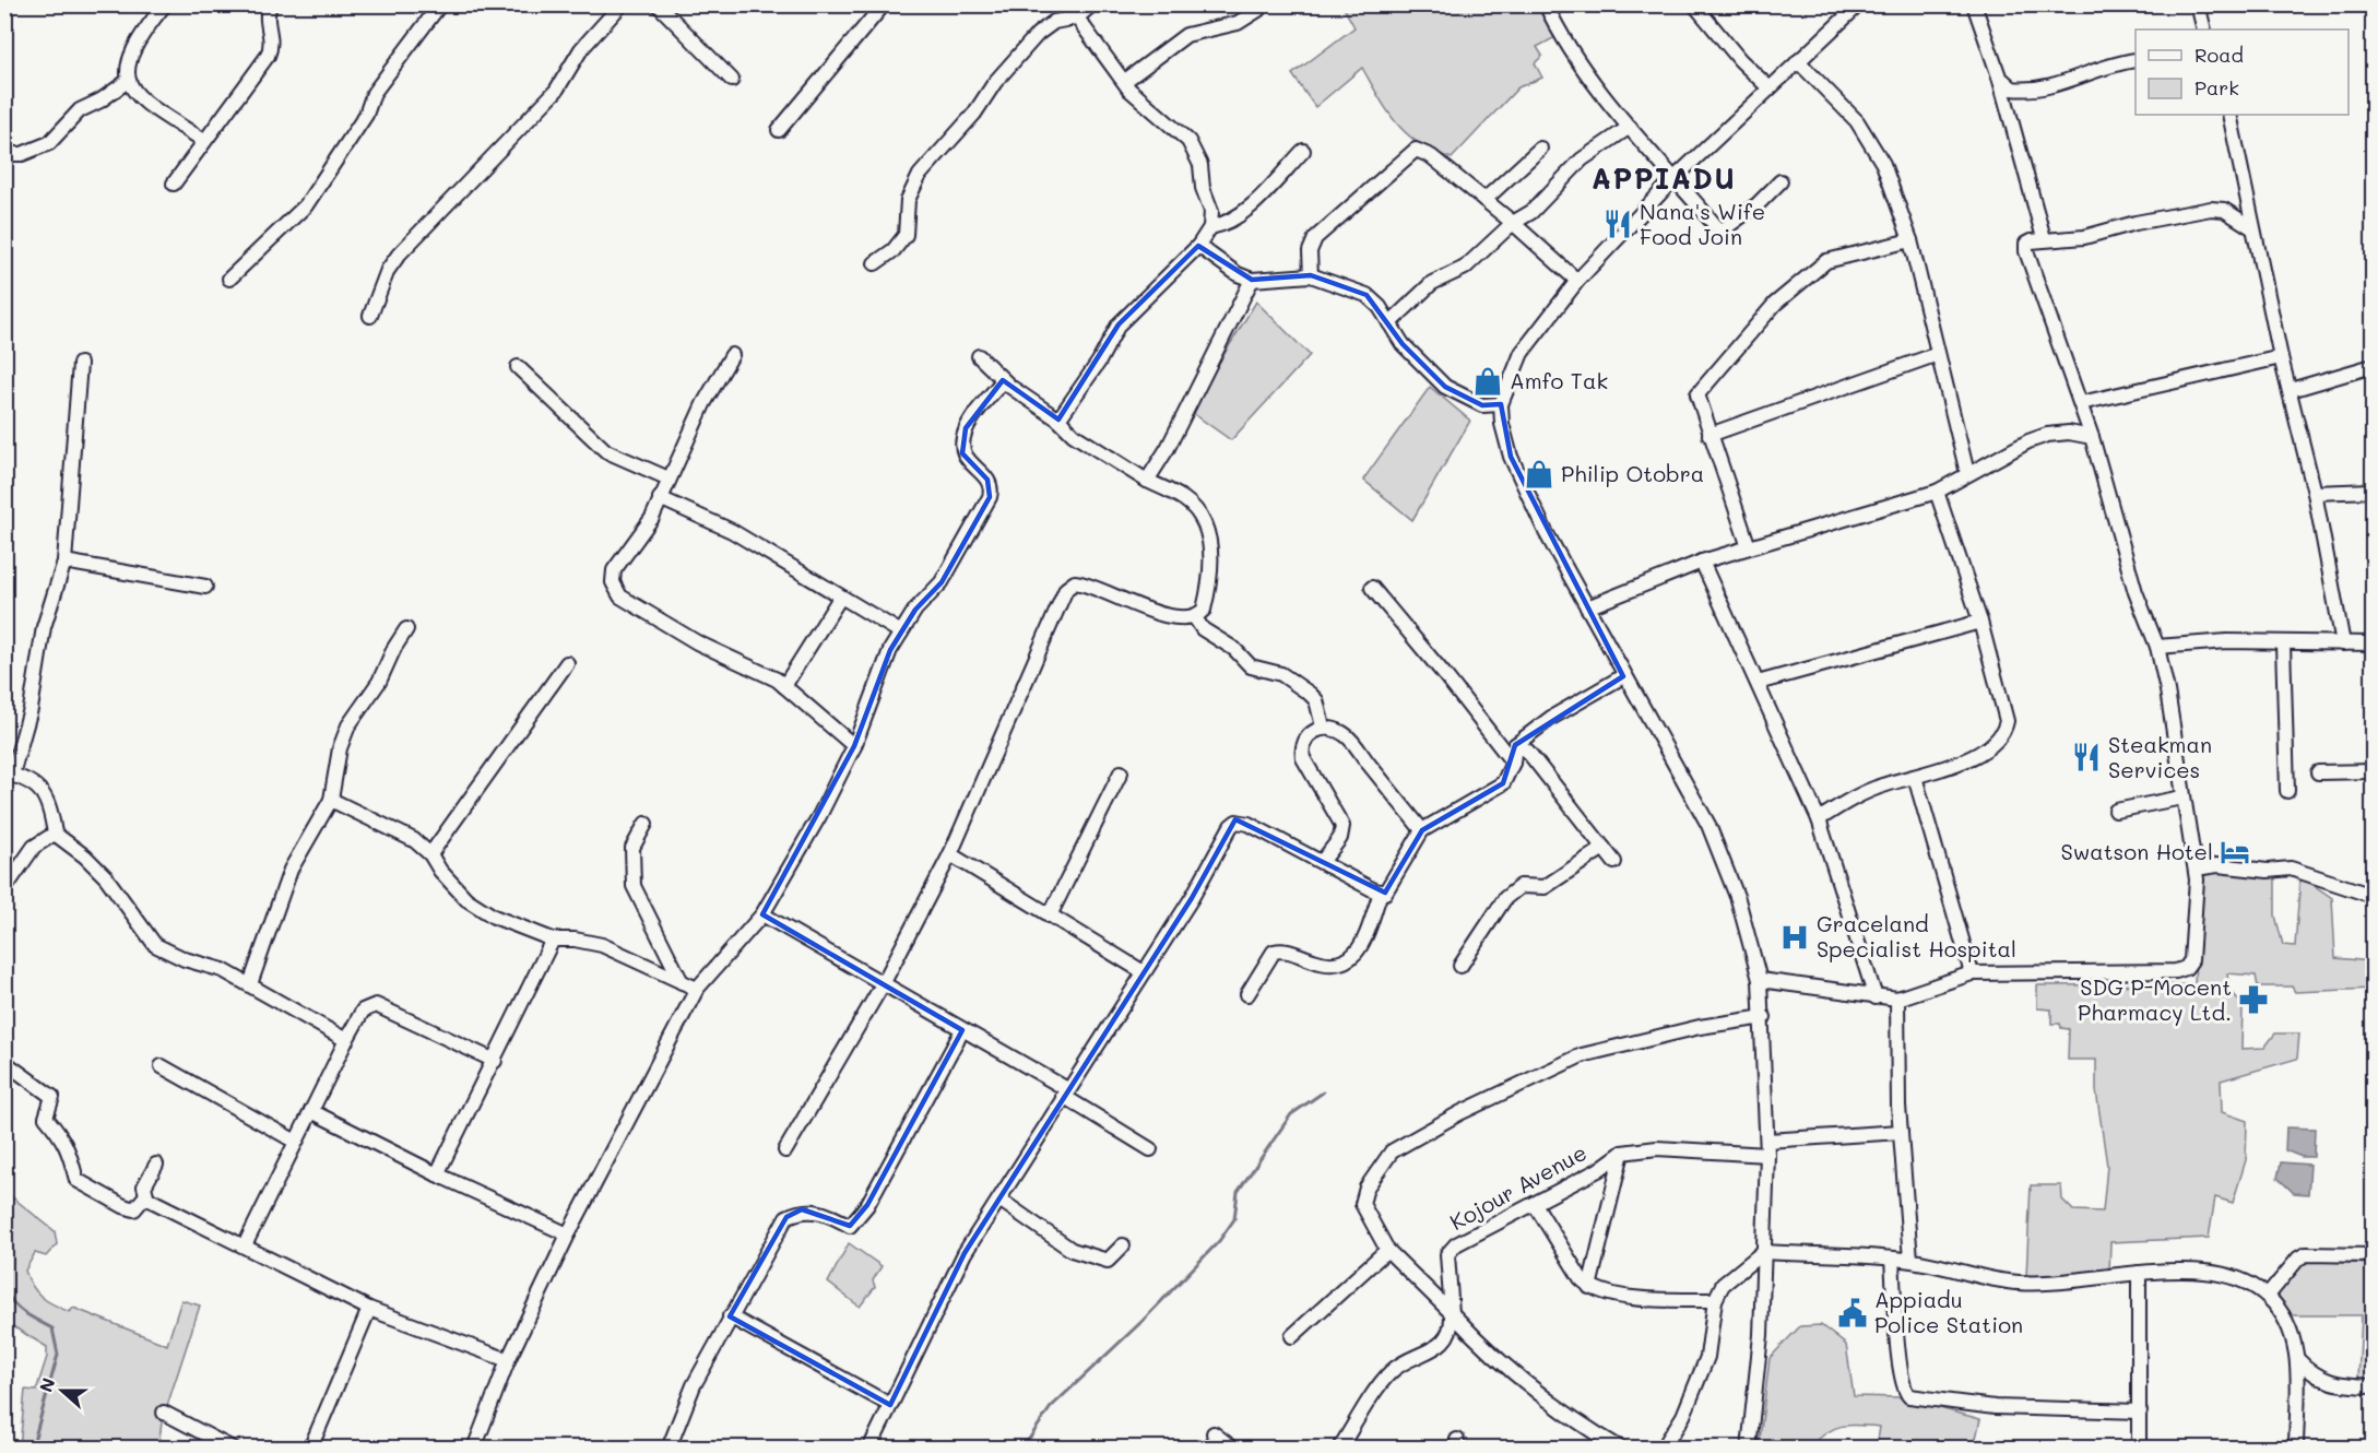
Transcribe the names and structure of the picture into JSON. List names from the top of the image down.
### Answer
{
  "streets": {
    "street": ["Kojour Avenue"]
  },
  "districts": ["APPIADU"],
  "places": {
    "restaurant": ["Nana's Wife Food Join", "Steakman Services"],
    "shop": ["Amfo Tak", "Philip Otobra"],
    "hotel": ["Swatson Hotel"],
    "hospital": ["Graceland Specialist Hospital"],
    "pharmacy": ["SDG P-Mocent Pharmacy Ltd."],
    "public building": ["Appiadu Police Station"]
  },
  "legend": ["Road", "Park"],
  "north": "left"
}
